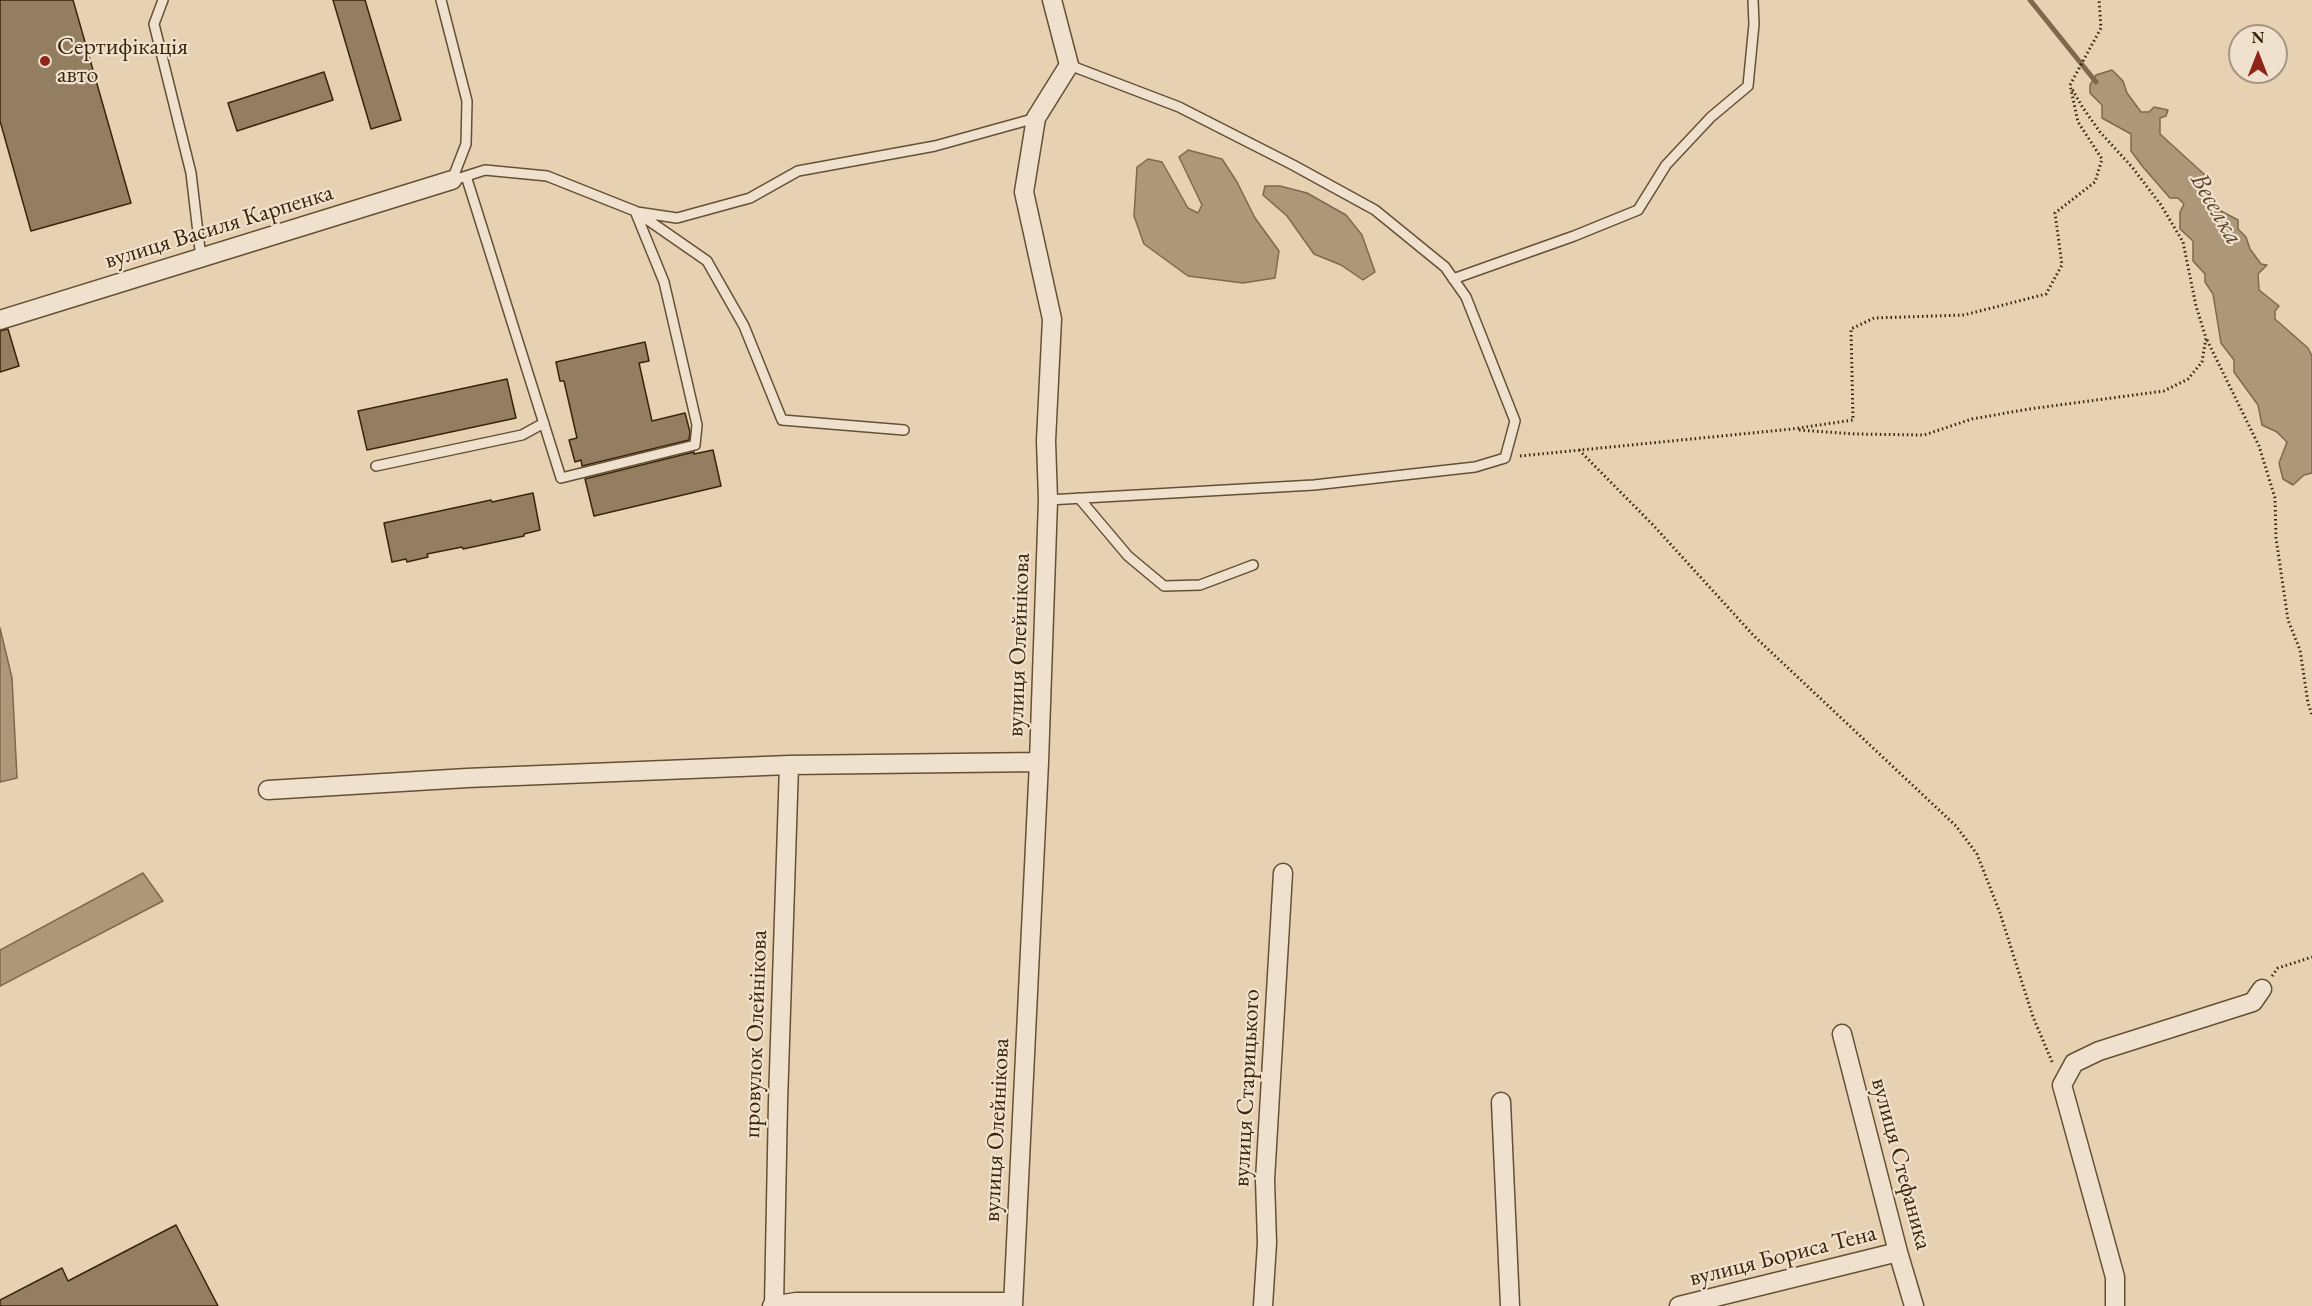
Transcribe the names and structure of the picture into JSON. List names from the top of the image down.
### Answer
{
  "streets": {
    "street": [
      "вулиця Василя Карпенка",
      "вулиця Олейнікова",
      "провулок Олейнікова",
      "вулиця Старицького",
      "вулиця Стефаника",
      "вулиця Бориса Тена"
    ]
  },
  "crossings": [
    ["вулиця Стефаника", "вулиця Бориса Тена"]
  ],
  "water": ["Веселка"],
  "places": ["Сертифікація авто"],
  "north": "top"
}
